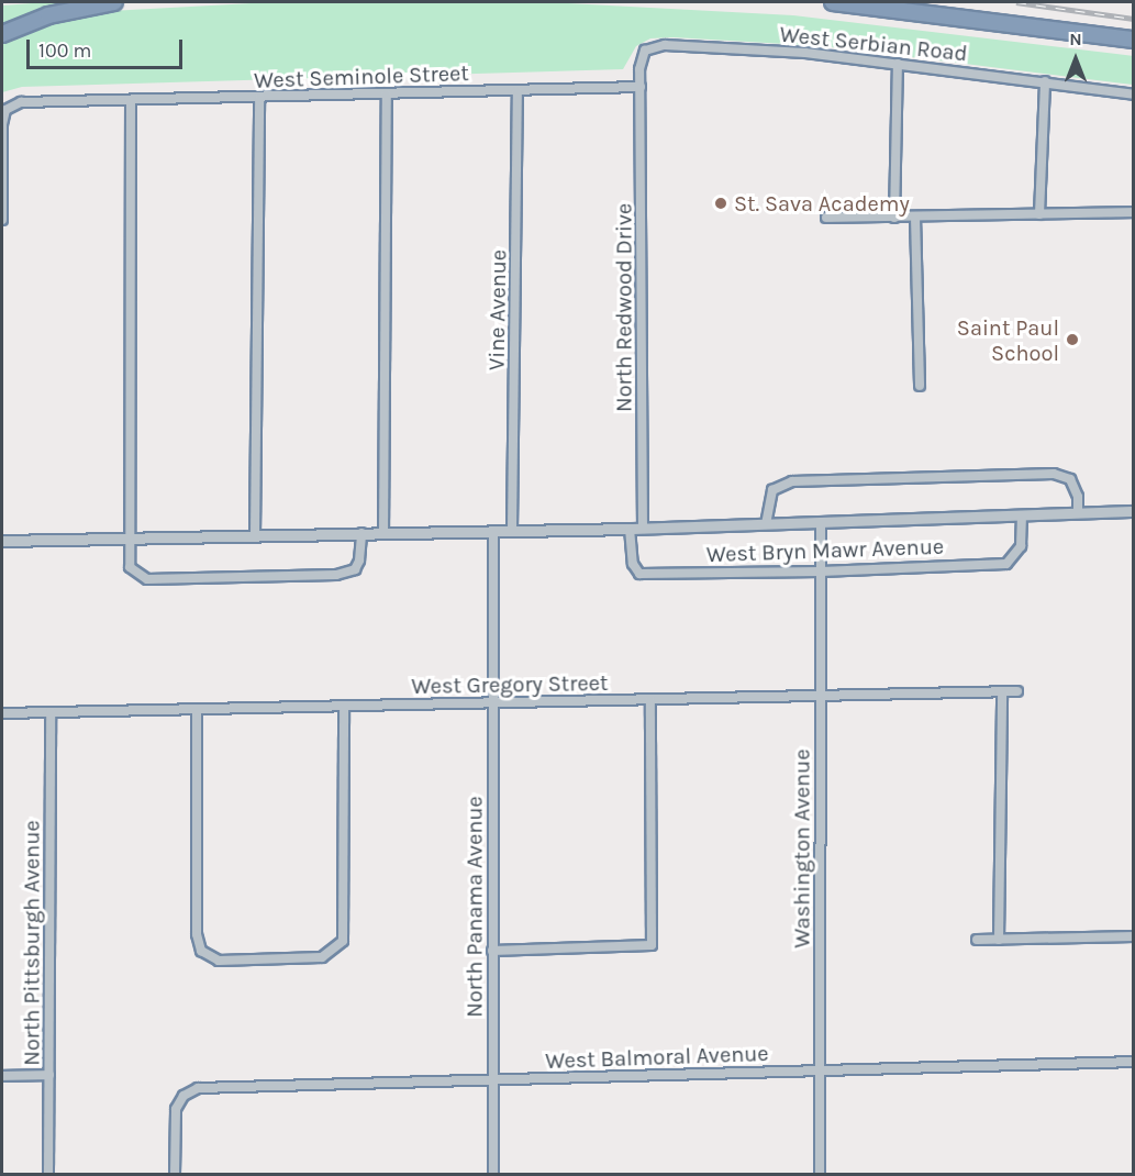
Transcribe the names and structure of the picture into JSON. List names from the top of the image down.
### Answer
{
  "streets": {
    "street": [
      "West Serbian Road",
      "West Seminole Street",
      "North Redwood Drive",
      "Vine Avenue",
      "West Bryn Mawr Avenue",
      "West Gregory Street",
      "Washington Avenue",
      "North Panama Avenue",
      "North Pittsburgh Avenue",
      "West Balmoral Avenue"
    ]
  },
  "crossings": [
    ["West Serbian Road", "West Seminole Street"],
    ["West Serbian Road", "North Redwood Drive"],
    ["West Seminole Street", "North Redwood Drive"],
    ["West Seminole Street", "Vine Avenue"],
    ["North Redwood Drive", "West Bryn Mawr Avenue"],
    ["Vine Avenue", "West Bryn Mawr Avenue"],
    ["West Bryn Mawr Avenue", "Washington Avenue"],
    ["West Bryn Mawr Avenue", "North Panama Avenue"],
    ["West Gregory Street", "Washington Avenue"],
    ["West Gregory Street", "North Panama Avenue"],
    ["West Gregory Street", "North Pittsburgh Avenue"],
    ["Washington Avenue", "West Balmoral Avenue"],
    ["North Panama Avenue", "West Balmoral Avenue"]
  ],
  "places": ["St. Sava Academy", "Saint Paul School"],
  "scale_bar": "100 m",
  "north": "top"
}
